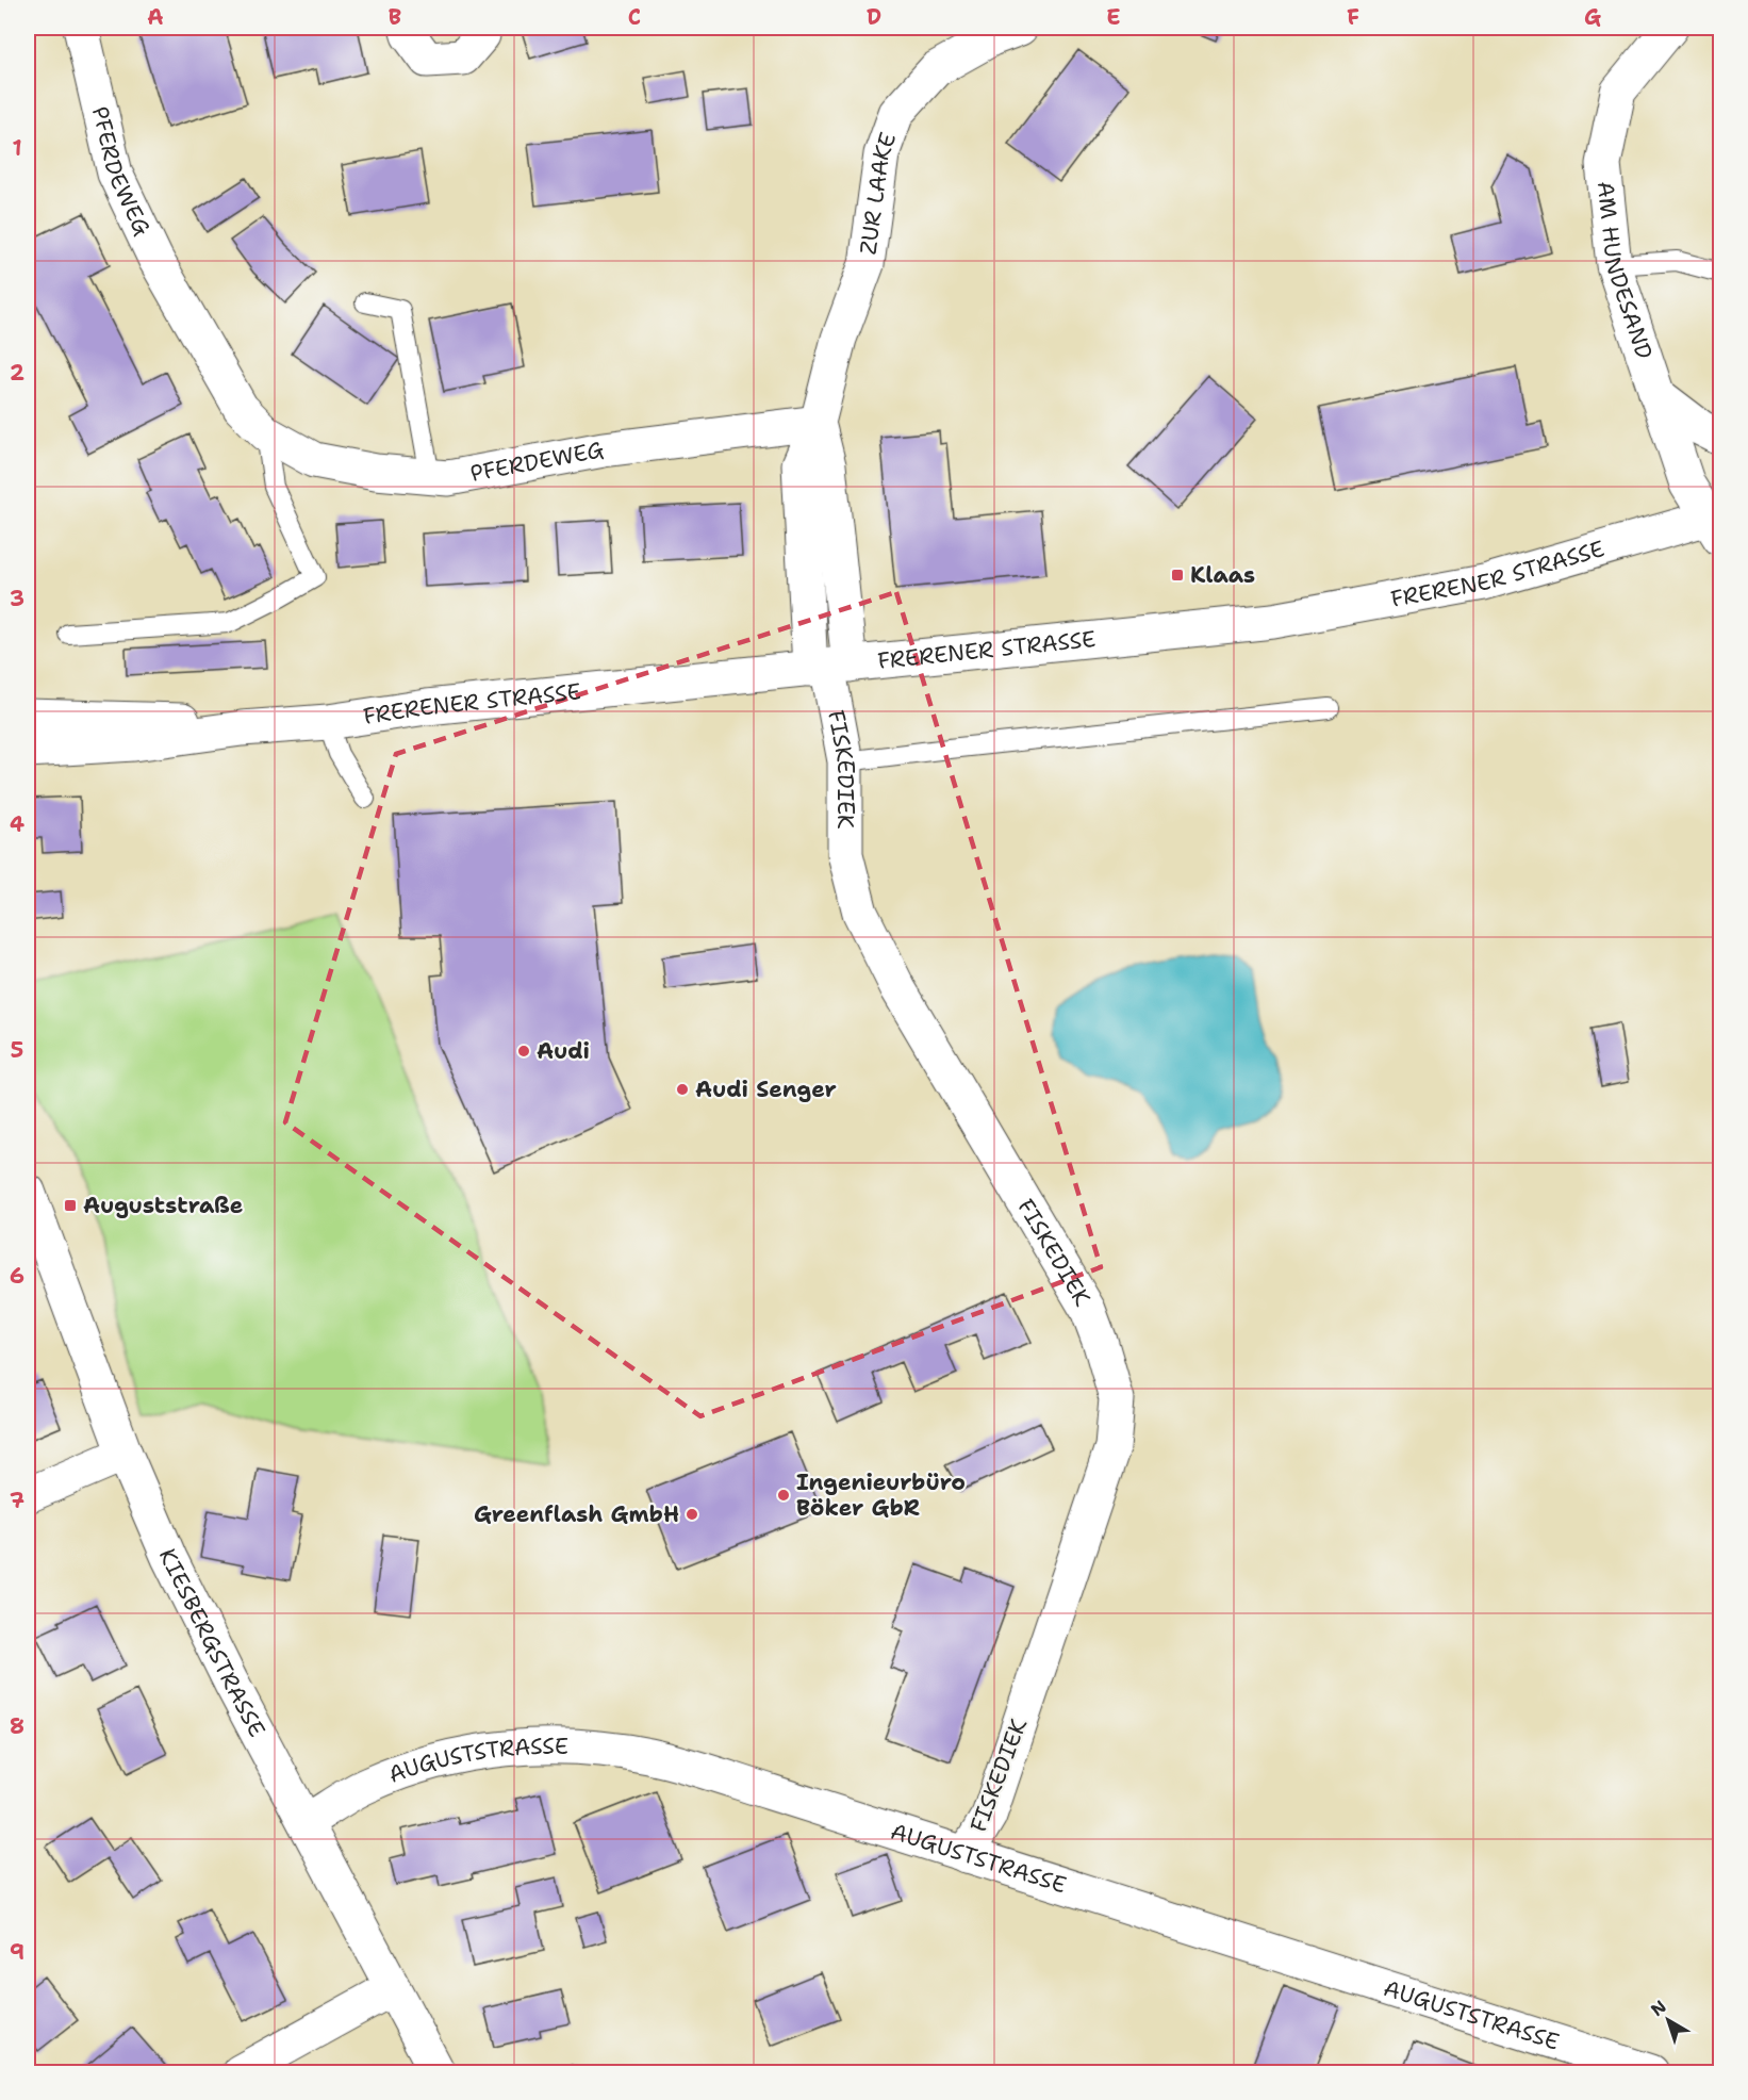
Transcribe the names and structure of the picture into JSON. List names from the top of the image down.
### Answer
{
  "streets": {
    "street": [
      "PFERDEWEG",
      "ZUR LAAKE",
      "AM HUNDESAND",
      "FRERENER STRASSE",
      "FISKEDIEK",
      "KIESBERGSTRASSE",
      "AUGUSTSTRASSE"
    ]
  },
  "crossings": [
    ["PFERDEWEG", "ZUR LAAKE"],
    ["AM HUNDESAND", "FRERENER STRASSE"],
    ["FRERENER STRASSE", "FISKEDIEK"],
    ["FISKEDIEK", "AUGUSTSTRASSE"],
    ["KIESBERGSTRASSE", "AUGUSTSTRASSE"]
  ],
  "places": {
    "transit": ["Klaas", "Auguststraße"],
    "other": [
      "Audi",
      "Audi Senger",
      "Ingenieurbüro Böker GbR",
      "Greenflash GmbH"
    ]
  },
  "north": "top left",
  "grid": {
    "columns": [
      "A",
      "B",
      "C",
      "D",
      "E",
      "F",
      "G"
    ],
    "rows": [
      "1",
      "2",
      "3",
      "4",
      "5",
      "6",
      "7",
      "8",
      "9"
    ]
  }
}
